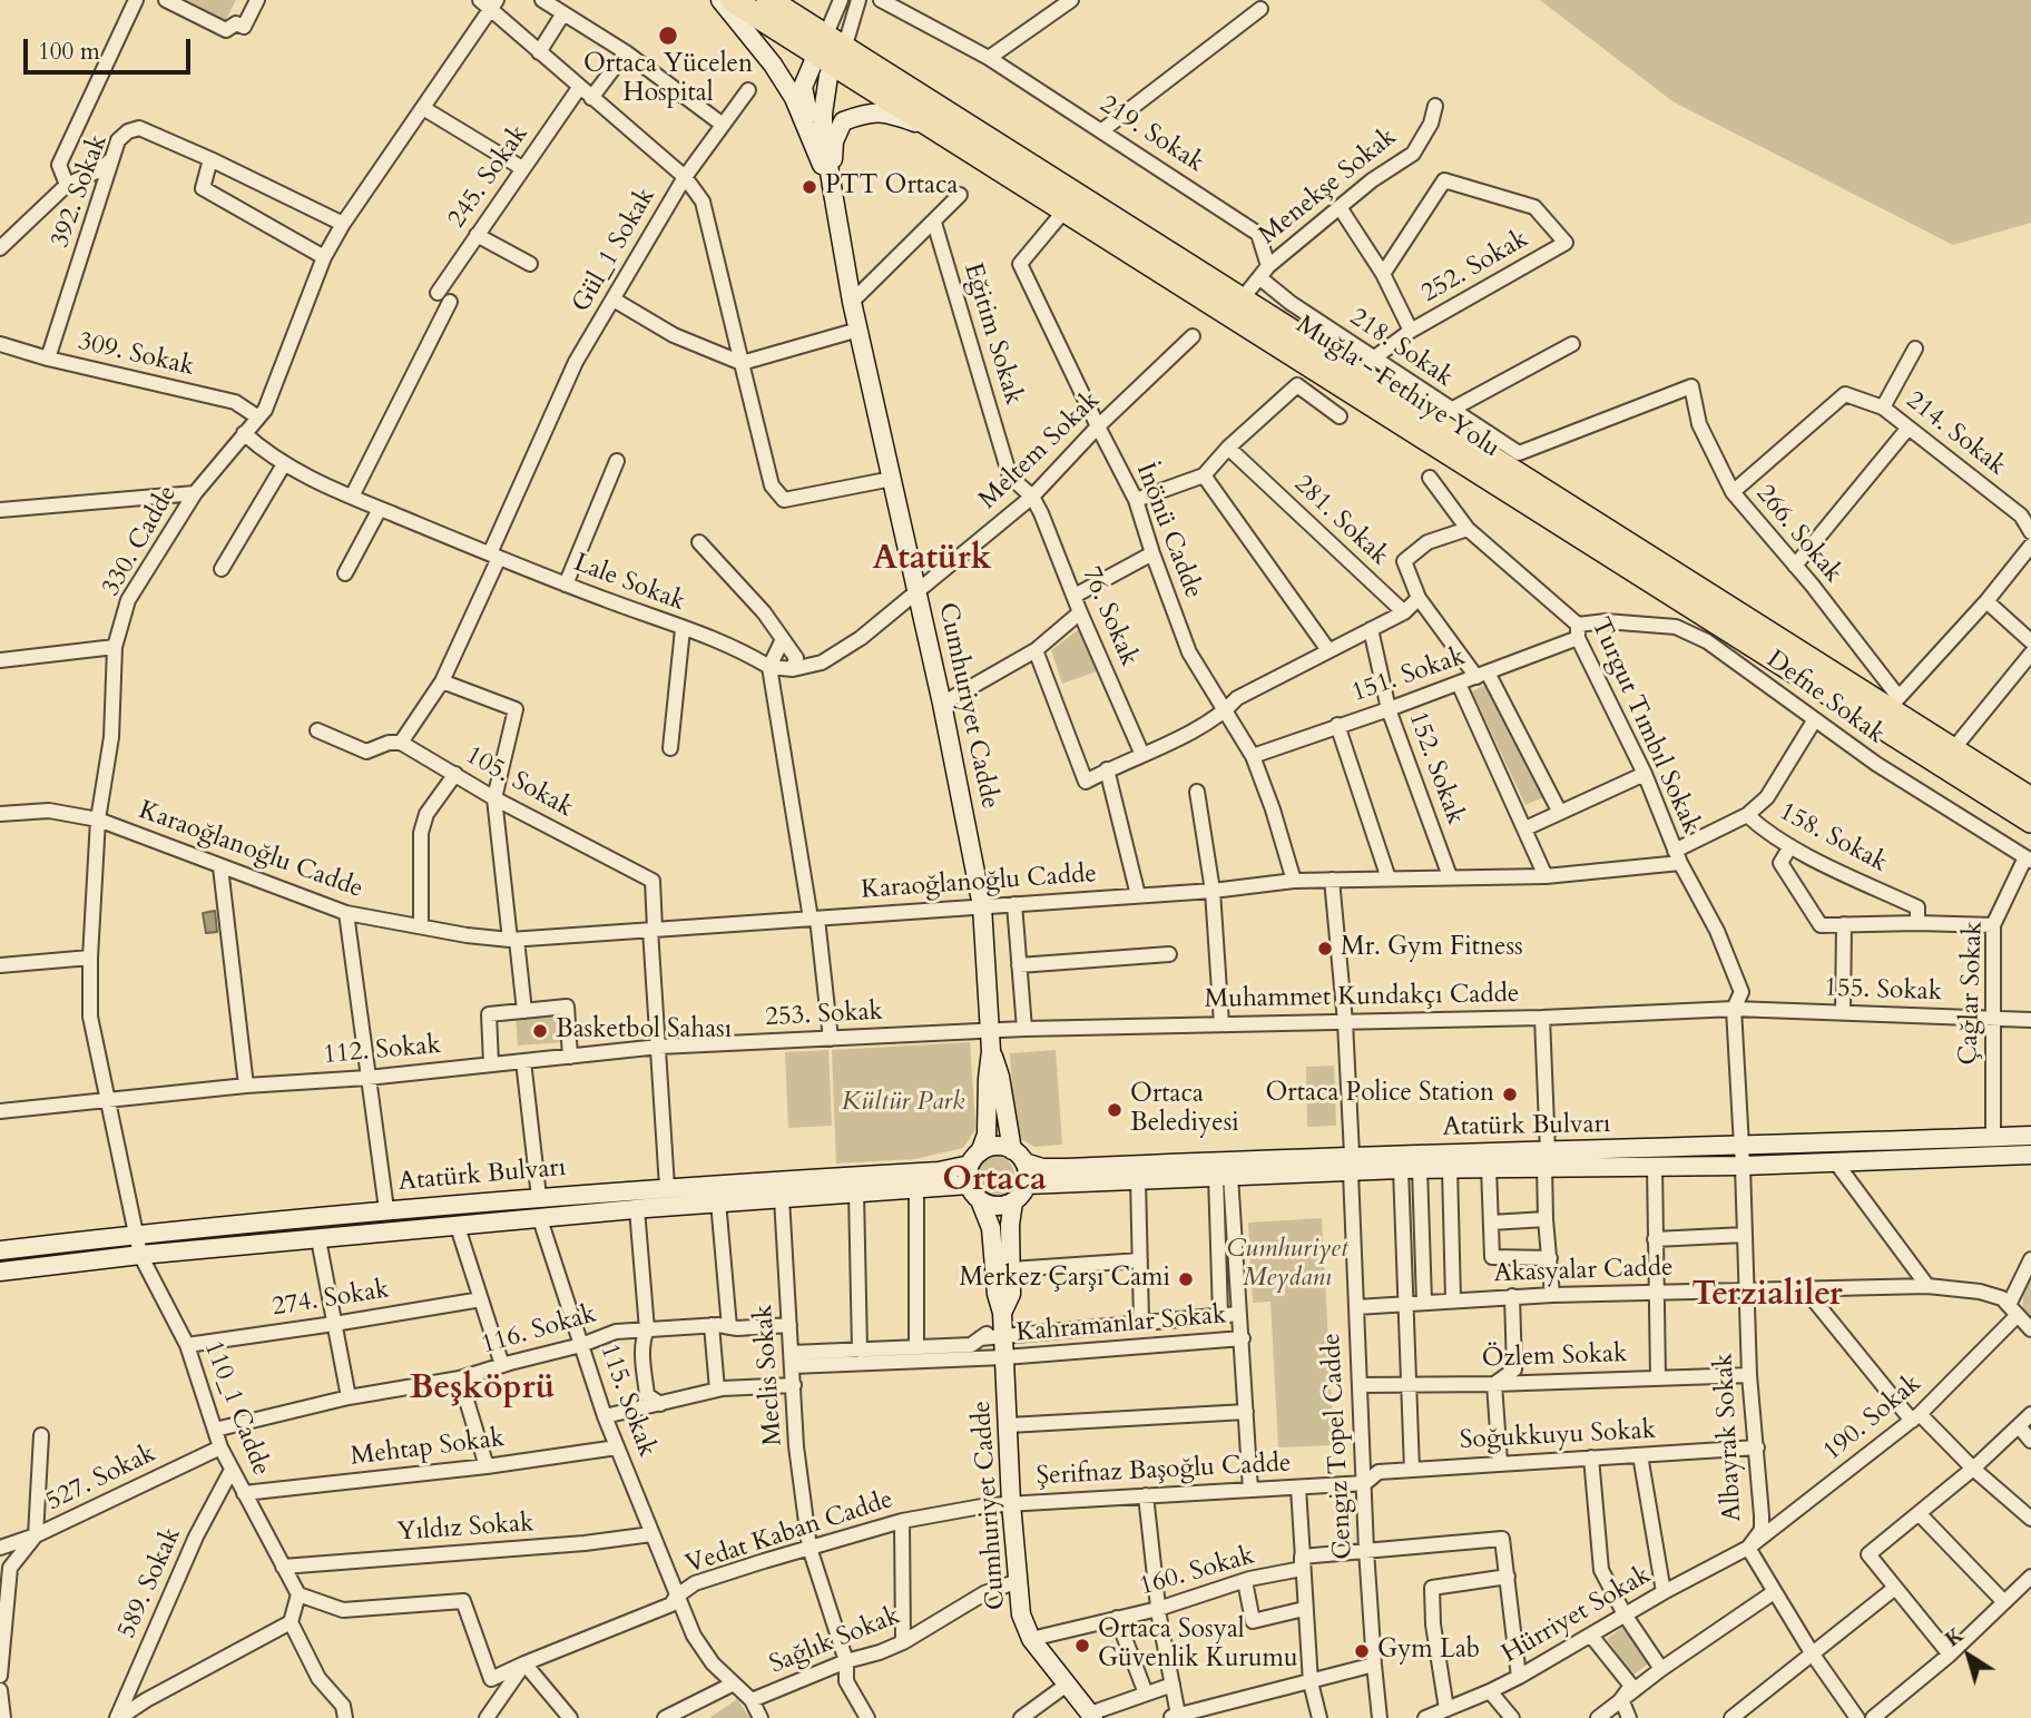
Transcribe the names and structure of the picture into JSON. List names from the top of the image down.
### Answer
{
  "streets": {
    "highway": ["Muğla - Fethiye Yolu"],
    "main road": ["Cumhuriyet Cadde", "Atatürk Bulvarı"],
    "street": [
      "219. Sokak",
      "245. Sokak",
      "Menekşe Sokak",
      "392. Sokak",
      "Gül_1 Sokak",
      "252. Sokak",
      "Eğitim Sokak",
      "218. Sokak",
      "309. Sokak",
      "214. Sokak",
      "Meltem Sokak",
      "281. Sokak",
      "İnönü Cadde",
      "266. Sokak",
      "330. Cadde",
      "Lale Sokak",
      "76. Sokak",
      "151. Sokak",
      "Defne Sokak",
      "Turgut Tımbıl Sokak",
      "152. Sokak",
      "105. Sokak",
      "158. Sokak",
      "Karaoğlanoğlu Cadde",
      "155. Sokak",
      "Çağlar Sokak",
      "Muhammet Kundakçı Cadde",
      "253. Sokak",
      "112. Sokak",
      "Akasyalar Cadde",
      "274. Sokak",
      "Kahramanlar Sokak",
      "116. Sokak",
      "Özlem Sokak",
      "Meclis Sokak",
      "115. Sokak",
      "110_1 Cadde",
      "190. Sokak",
      "Soğukkuyu Sokak",
      "Albayrak Sokak",
      "Cengiz Topel Cadde",
      "Mehtap Sokak",
      "Şerifnaz Başoğlu Cadde",
      "527. Sokak",
      "Yıldız Sokak",
      "Vedat Kaban Cadde",
      "160. Sokak",
      "589. Sokak",
      "Hürriyet Sokak",
      "Sağlık Sokak"
    ]
  },
  "crossings": [
    ["219. Sokak", "Menekşe Sokak"],
    ["219. Sokak", "218. Sokak"],
    ["245. Sokak", "Lale Sokak"],
    ["Menekşe Sokak", "252. Sokak"],
    ["Menekşe Sokak", "218. Sokak"],
    ["Menekşe Sokak", "Muğla - Fethiye Yolu"],
    ["392. Sokak", "309. Sokak"],
    ["392. Sokak", "330. Cadde"],
    ["Gül_1 Sokak", "Lale Sokak"],
    ["Gül_1 Sokak", "Cumhuriyet Cadde"],
    ["Gül_1 Sokak", "105. Sokak"],
    ["Eğitim Sokak", "Meltem Sokak"],
    ["Eğitim Sokak", "76. Sokak"],
    ["218. Sokak", "Muğla - Fethiye Yolu"],
    ["218. Sokak", "266. Sokak"],
    ["309. Sokak", "330. Cadde"],
    ["Muğla - Fethiye Yolu", "İnönü Cadde"],
    ["Muğla - Fethiye Yolu", "266. Sokak"],
    ["214. Sokak", "266. Sokak"],
    ["Meltem Sokak", "İnönü Cadde"],
    ["Meltem Sokak", "76. Sokak"],
    ["Meltem Sokak", "Cumhuriyet Cadde"],
    ["İnönü Cadde", "151. Sokak"],
    ["İnönü Cadde", "Karaoğlanoğlu Cadde"],
    ["330. Cadde", "Lale Sokak"],
    ["330. Cadde", "Karaoğlanoğlu Cadde"],
    ["330. Cadde", "112. Sokak"],
    ["330. Cadde", "Atatürk Bulvarı"],
    ["330. Cadde", "110_1 Cadde"],
    ["151. Sokak", "Defne Sokak"],
    ["151. Sokak", "Turgut Tımbıl Sokak"],
    ["151. Sokak", "152. Sokak"],
    ["Defne Sokak", "Turgut Tımbıl Sokak"],
    ["Defne Sokak", "Çağlar Sokak"],
    ["Cumhuriyet Cadde", "Karaoğlanoğlu Cadde"],
    ["Cumhuriyet Cadde", "Muhammet Kundakçı Cadde"],
    ["Cumhuriyet Cadde", "253. Sokak"],
    ["Cumhuriyet Cadde", "Atatürk Bulvarı"],
    ["Cumhuriyet Cadde", "Kahramanlar Sokak"],
    ["Cumhuriyet Cadde", "Şerifnaz Başoğlu Cadde"],
    ["Cumhuriyet Cadde", "Vedat Kaban Cadde"],
    ["Cumhuriyet Cadde", "160. Sokak"],
    ["Cumhuriyet Cadde", "Sağlık Sokak"],
    ["Turgut Tımbıl Sokak", "158. Sokak"],
    ["Turgut Tımbıl Sokak", "Karaoğlanoğlu Cadde"],
    ["152. Sokak", "Karaoğlanoğlu Cadde"],
    ["105. Sokak", "Karaoğlanoğlu Cadde"],
    ["158. Sokak", "Karaoğlanoğlu Cadde"],
    ["155. Sokak", "Çağlar Sokak"],
    ["155. Sokak", "Muhammet Kundakçı Cadde"],
    ["Çağlar Sokak", "Atatürk Bulvarı"],
    ["Muhammet Kundakçı Cadde", "253. Sokak"],
    ["253. Sokak", "112. Sokak"],
    ["Atatürk Bulvarı", "Meclis Sokak"],
    ["Atatürk Bulvarı", "115. Sokak"],
    ["Atatürk Bulvarı", "110_1 Cadde"],
    ["Atatürk Bulvarı", "Albayrak Sokak"],
    ["Atatürk Bulvarı", "Cengiz Topel Cadde"],
    ["Akasyalar Cadde", "190. Sokak"],
    ["Akasyalar Cadde", "Albayrak Sokak"],
    ["Akasyalar Cadde", "Cengiz Topel Cadde"],
    ["274. Sokak", "110_1 Cadde"],
    ["Kahramanlar Sokak", "Meclis Sokak"],
    ["116. Sokak", "Meclis Sokak"],
    ["116. Sokak", "115. Sokak"],
    ["116. Sokak", "110_1 Cadde"],
    ["Özlem Sokak", "Albayrak Sokak"],
    ["Özlem Sokak", "Cengiz Topel Cadde"],
    ["Meclis Sokak", "Vedat Kaban Cadde"],
    ["Meclis Sokak", "Sağlık Sokak"],
    ["115. Sokak", "Mehtap Sokak"],
    ["115. Sokak", "Yıldız Sokak"],
    ["115. Sokak", "Vedat Kaban Cadde"],
    ["115. Sokak", "Sağlık Sokak"],
    ["110_1 Cadde", "Mehtap Sokak"],
    ["110_1 Cadde", "527. Sokak"],
    ["110_1 Cadde", "Yıldız Sokak"],
    ["110_1 Cadde", "Vedat Kaban Cadde"],
    ["110_1 Cadde", "589. Sokak"],
    ["190. Sokak", "Albayrak Sokak"],
    ["190. Sokak", "Hürriyet Sokak"],
    ["Soğukkuyu Sokak", "Albayrak Sokak"],
    ["Soğukkuyu Sokak", "Cengiz Topel Cadde"],
    ["Soğukkuyu Sokak", "Şerifnaz Başoğlu Cadde"],
    ["Albayrak Sokak", "Hürriyet Sokak"],
    ["Cengiz Topel Cadde", "Şerifnaz Başoğlu Cadde"],
    ["Cengiz Topel Cadde", "160. Sokak"],
    ["Şerifnaz Başoğlu Cadde", "Vedat Kaban Cadde"]
  ],
  "districts": [
    "Atatürk",
    "Ortaca",
    "Terzialiler",
    "Beşköprü"
  ],
  "parks": ["Kültür Park", "Cumhuriyet Meydanı"],
  "places": [
    "Ortaca Yücelen Hospital",
    "PTT Ortaca",
    "Mr. Gym Fitness",
    "Basketbol Sahası",
    "Ortaca Police Station",
    "Ortaca Belediyesi",
    "Merkez Çarşı Cami",
    "Ortaca Sosyal Güvenlik Kurumu",
    "Gym Lab"
  ],
  "scale_bar": "100 m",
  "north": "top left"
}
